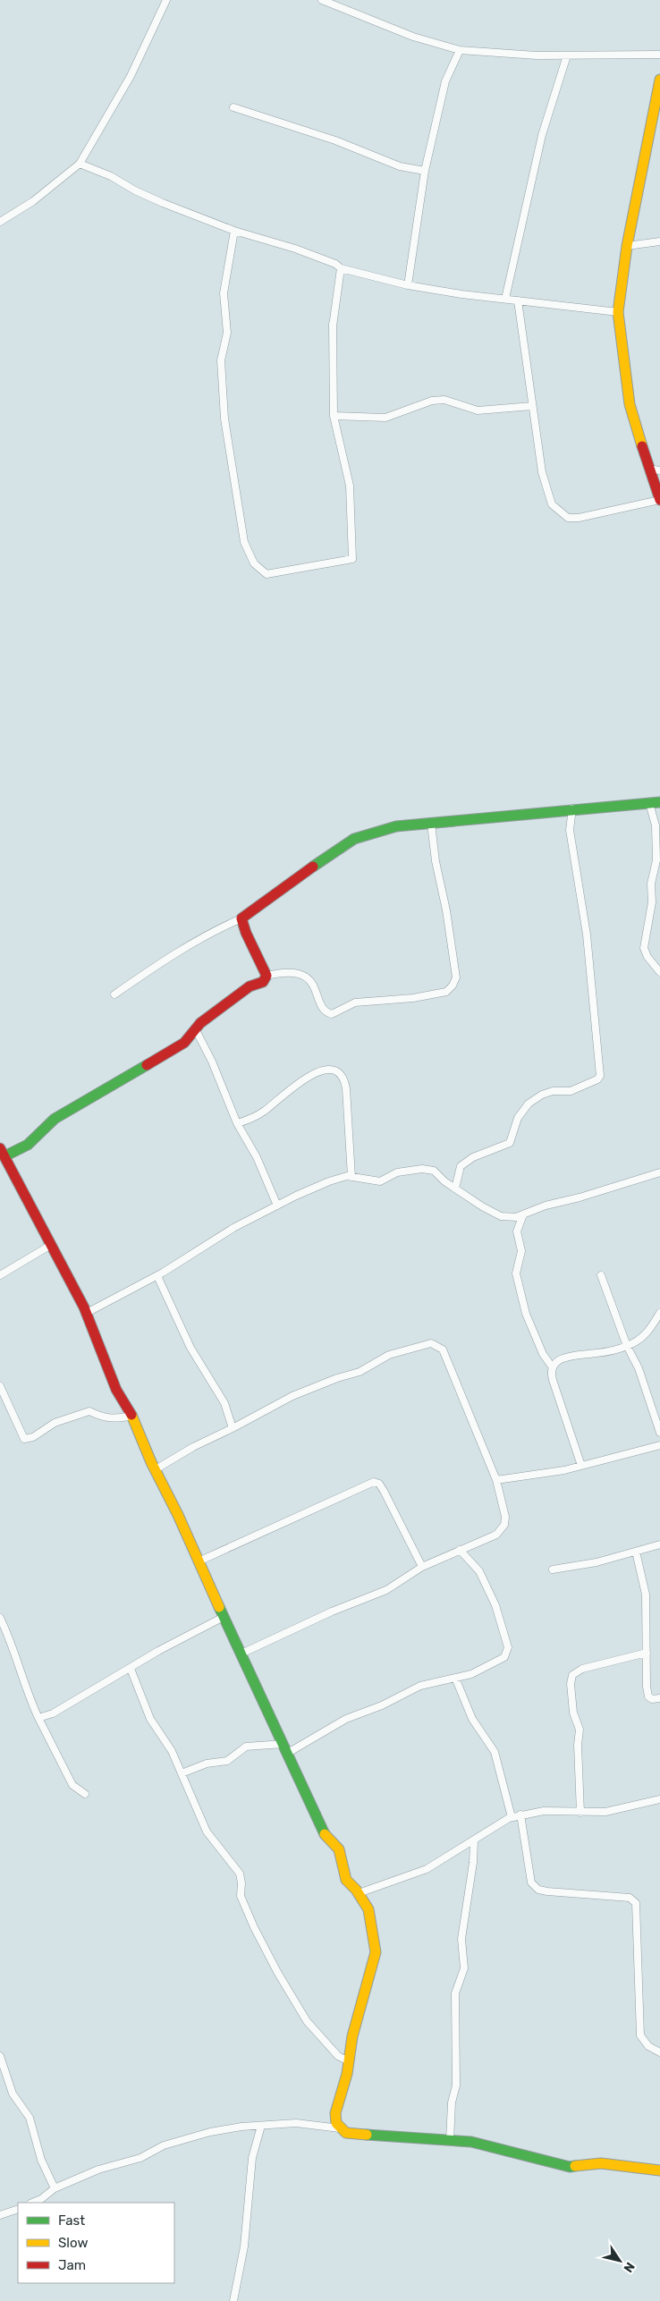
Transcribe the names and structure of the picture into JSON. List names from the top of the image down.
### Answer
{
  "legend": ["Fast", "Slow", "Jam"],
  "north": "bottom right"
}
